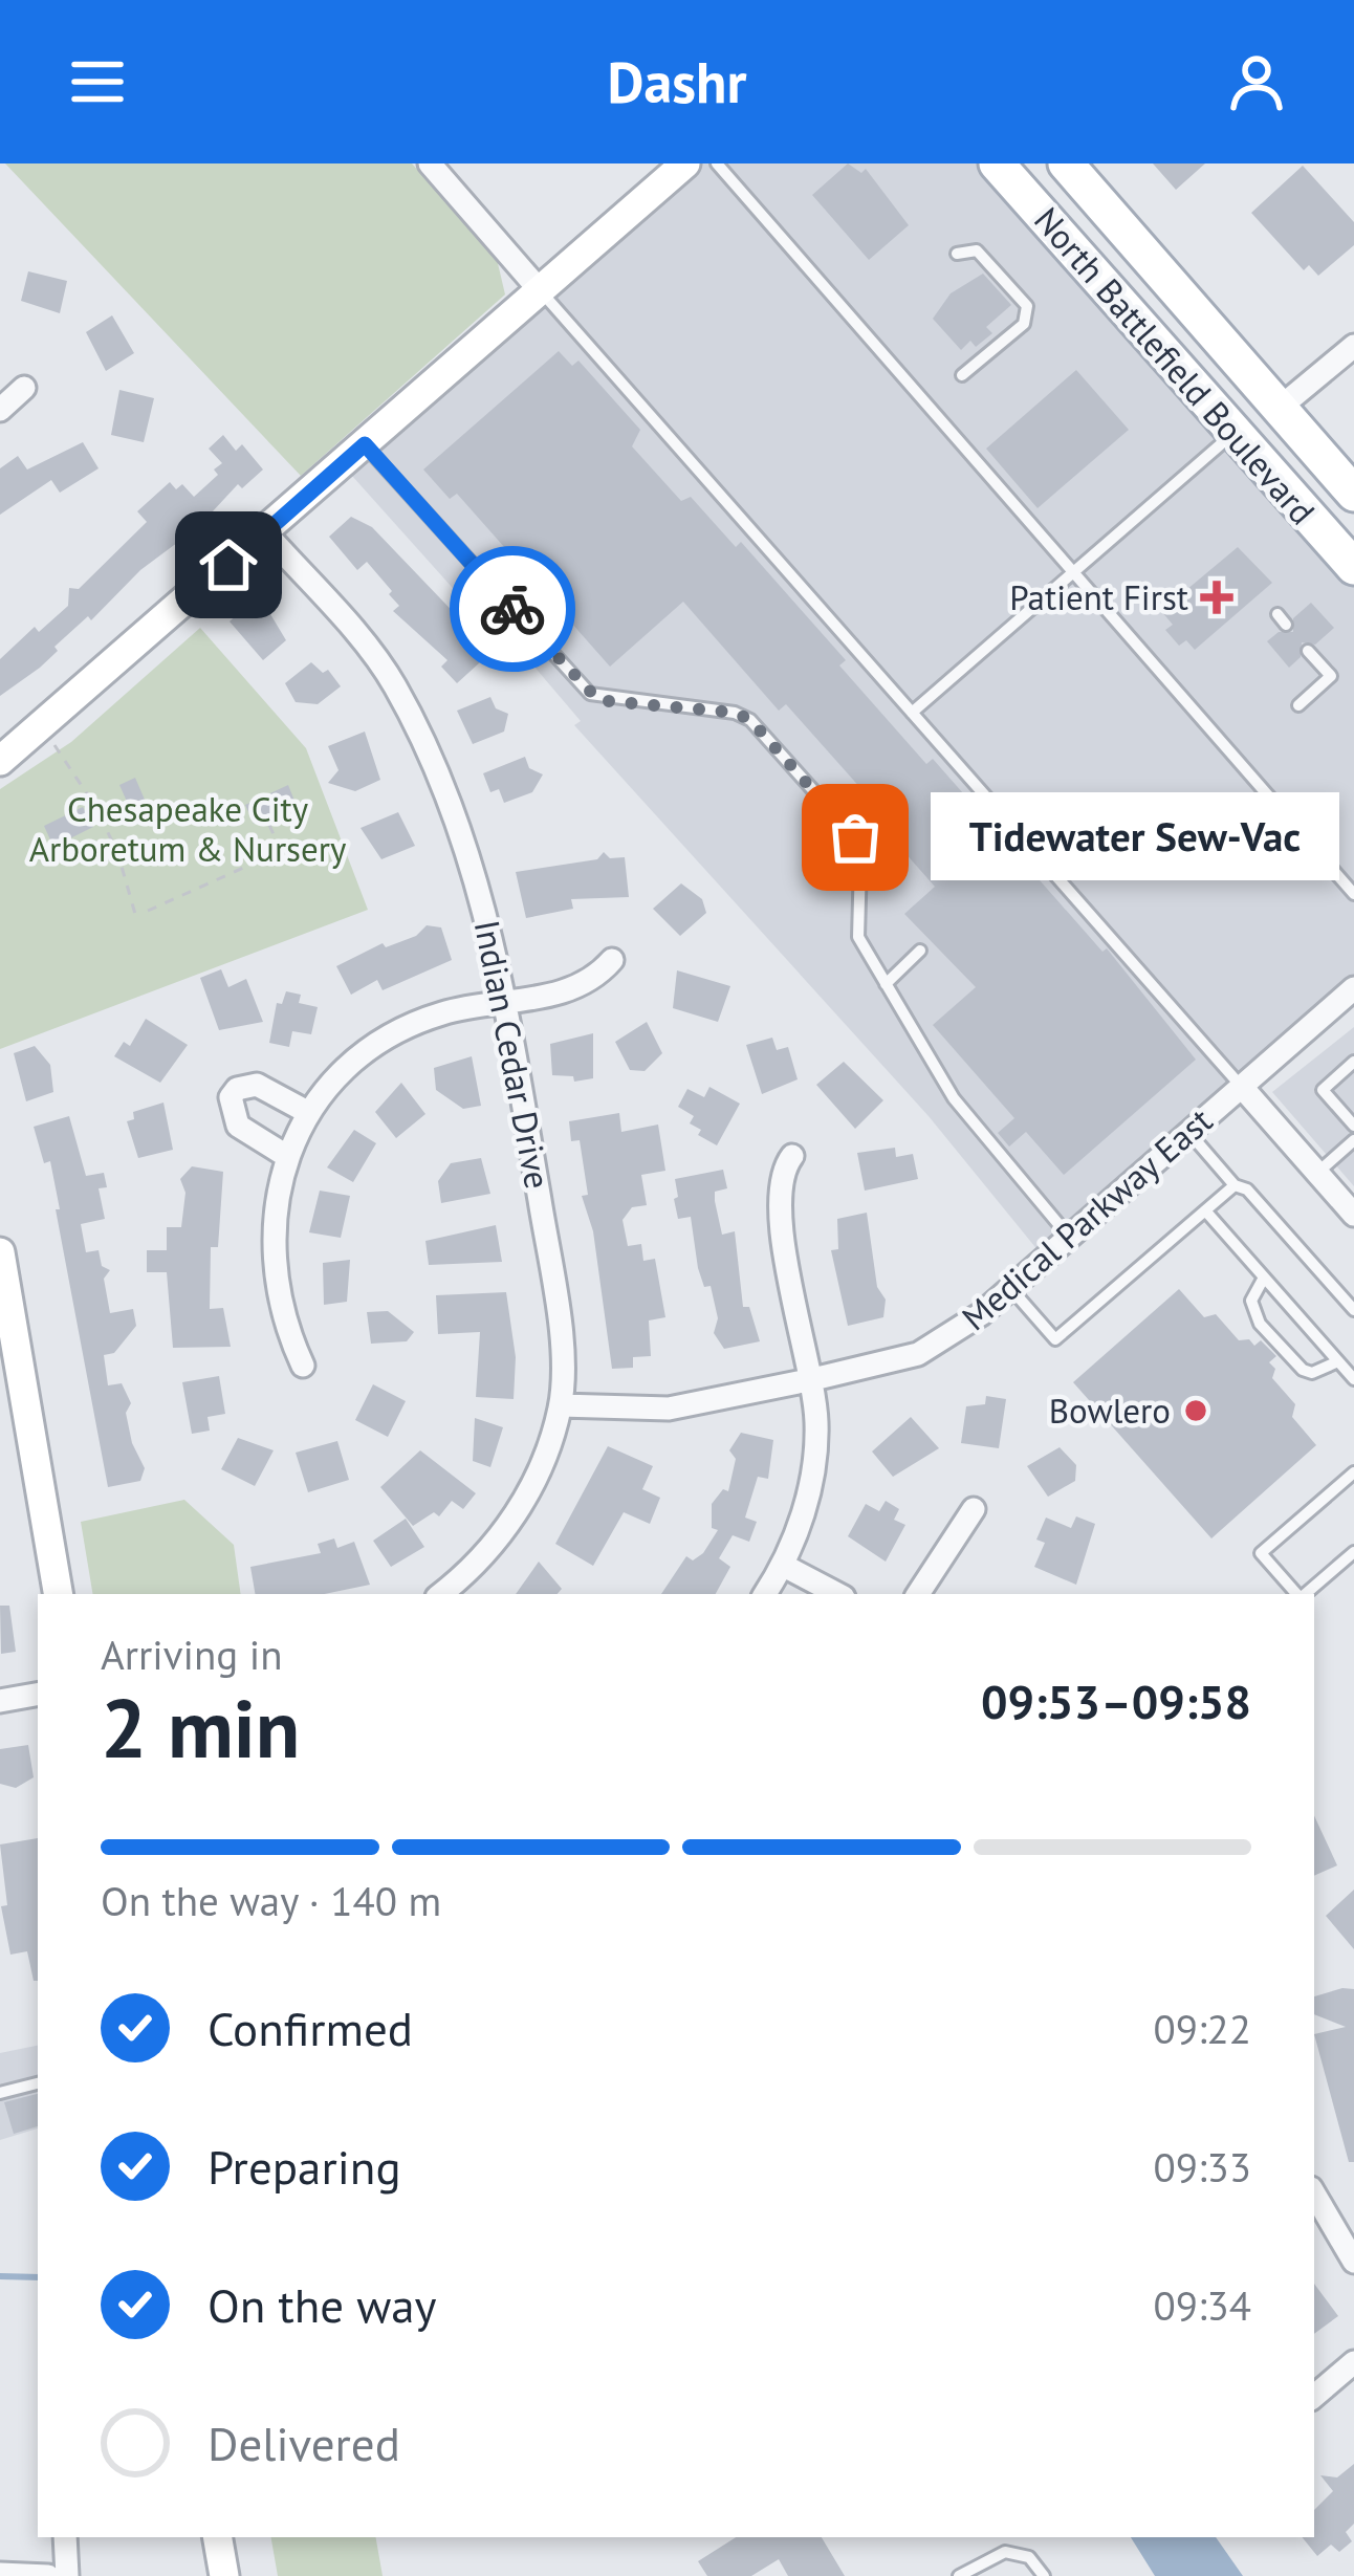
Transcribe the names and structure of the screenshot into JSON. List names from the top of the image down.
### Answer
{
  "streets": {
    "main road": ["North Battlefield Boulevard"],
    "street": ["Indian Cedar Drive", "Medical Parkway East"]
  },
  "crossings": [
    ["Indian Cedar Drive", "Medical Parkway East"]
  ],
  "parks": ["Chesapeake City Arboretum & Nursery"],
  "places": {
    "health": ["Patient First"],
    "other": ["Tidewater Sew-Vac", "Bowlero"]
  },
  "page": {
    "header": "Dashr",
    "bubble": "Tidewater Sew-Vac",
    "heading": ["2 min", "Arriving in", "09:53–09:58"],
    "bar": "On the way · 140 m",
    "list": [
      ["Confirmed", "09:22"],
      ["Preparing", "09:33"],
      ["On the way", "09:34"],
      "Delivered"
    ]
  }
}
